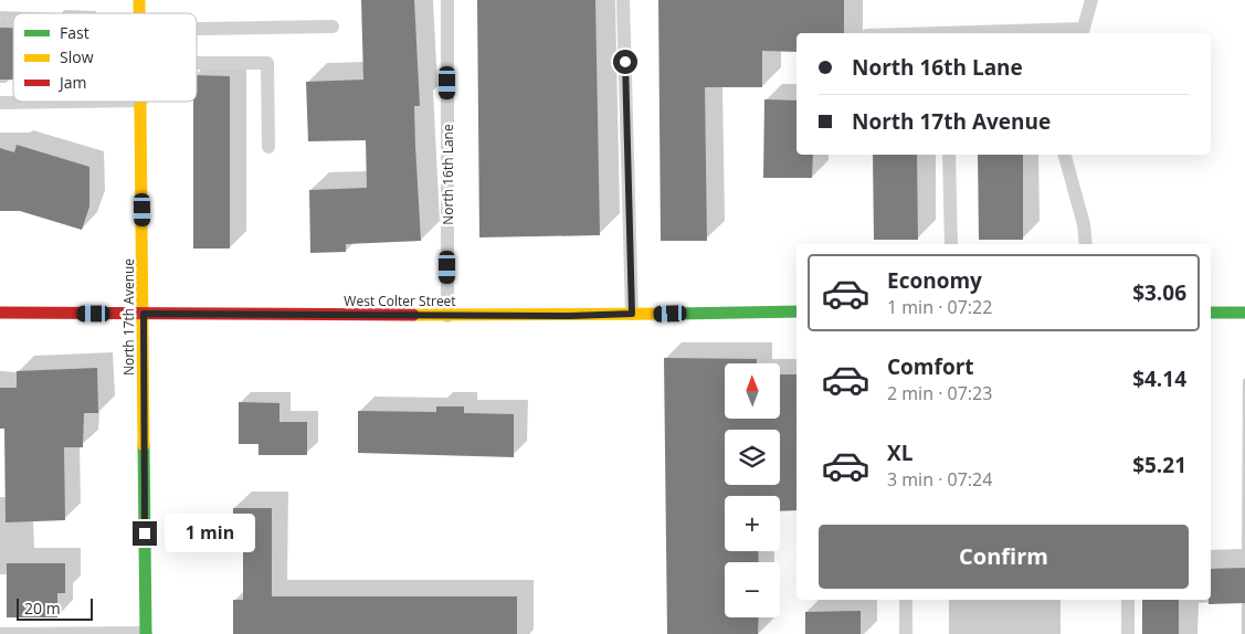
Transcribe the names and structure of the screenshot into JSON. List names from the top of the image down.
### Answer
{
  "streets": {
    "street": ["West Colter Street", "North 17th Avenue"],
    "lane": ["North 16th Lane"]
  },
  "crossings": [
    ["North 16th Lane", "West Colter Street"],
    ["West Colter Street", "North 17th Avenue"]
  ],
  "legend": ["Fast", "Slow", "Jam"],
  "scale_bar": "20 m",
  "north": "top",
  "page": {
    "banner": ["North 16th Lane", "North 17th Avenue"],
    "list": [
      {
        "name": "Economy",
        "note": "1 min · 07:22",
        "value": "$3.06"
      },
      {
        "name": "Comfort",
        "note": "2 min · 07:23",
        "value": "$4.14"
      },
      {
        "name": "XL",
        "note": "3 min · 07:24",
        "value": "$5.21"
      }
    ],
    "map_buttons": ["+", "−"],
    "bubble": "1 min",
    "buttons": "Confirm",
    "scale": "20 m"
  }
}
